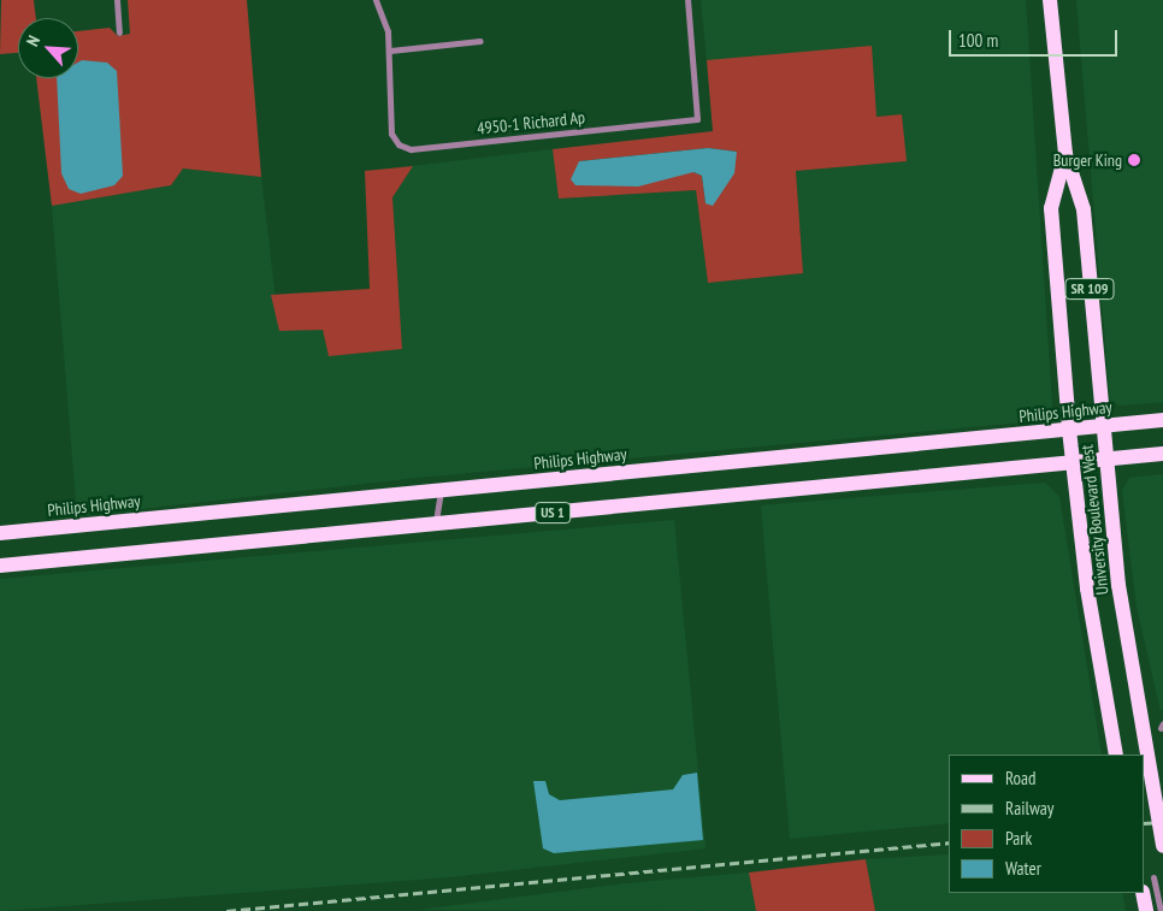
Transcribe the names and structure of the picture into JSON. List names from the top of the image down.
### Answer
{
  "streets": {
    "main road": [
      "SR 109",
      "Philips Highway",
      "US 1",
      "University Boulevard West"
    ],
    "street": ["4950-1 Richard Ap"]
  },
  "crossings": [
    ["Philips Highway", "University Boulevard West"],
    ["US 1", "University Boulevard West"]
  ],
  "places": ["Burger King"],
  "legend": [
    "Road",
    "Railway",
    "Park",
    "Water"
  ],
  "scale_bar": "100 m",
  "north": "top left"
}
